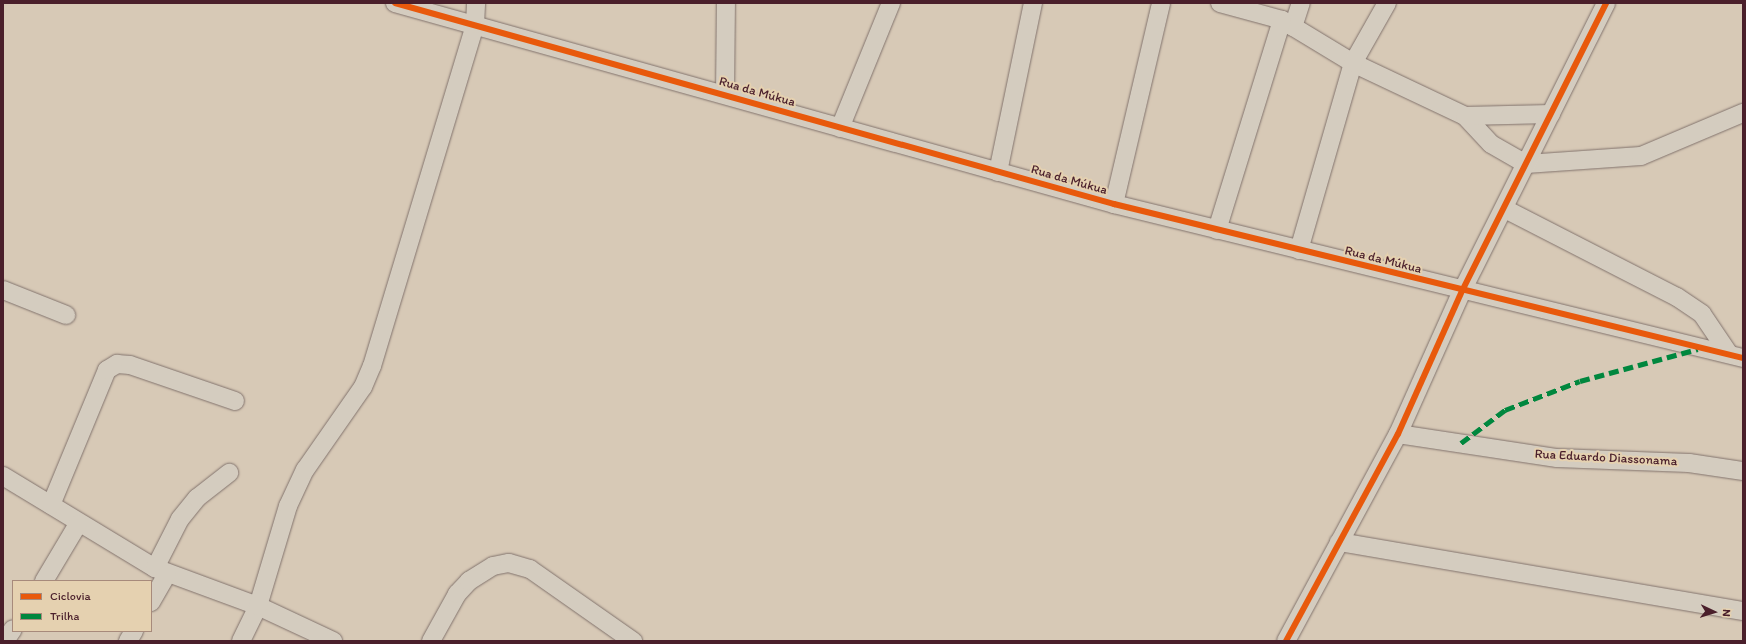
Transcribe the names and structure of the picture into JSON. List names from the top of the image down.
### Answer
{
  "streets": {
    "street": ["Rua da Múkua", "Rua Eduardo Diassonama"]
  },
  "legend": ["Ciclovia", "Trilha"],
  "north": "right"
}
